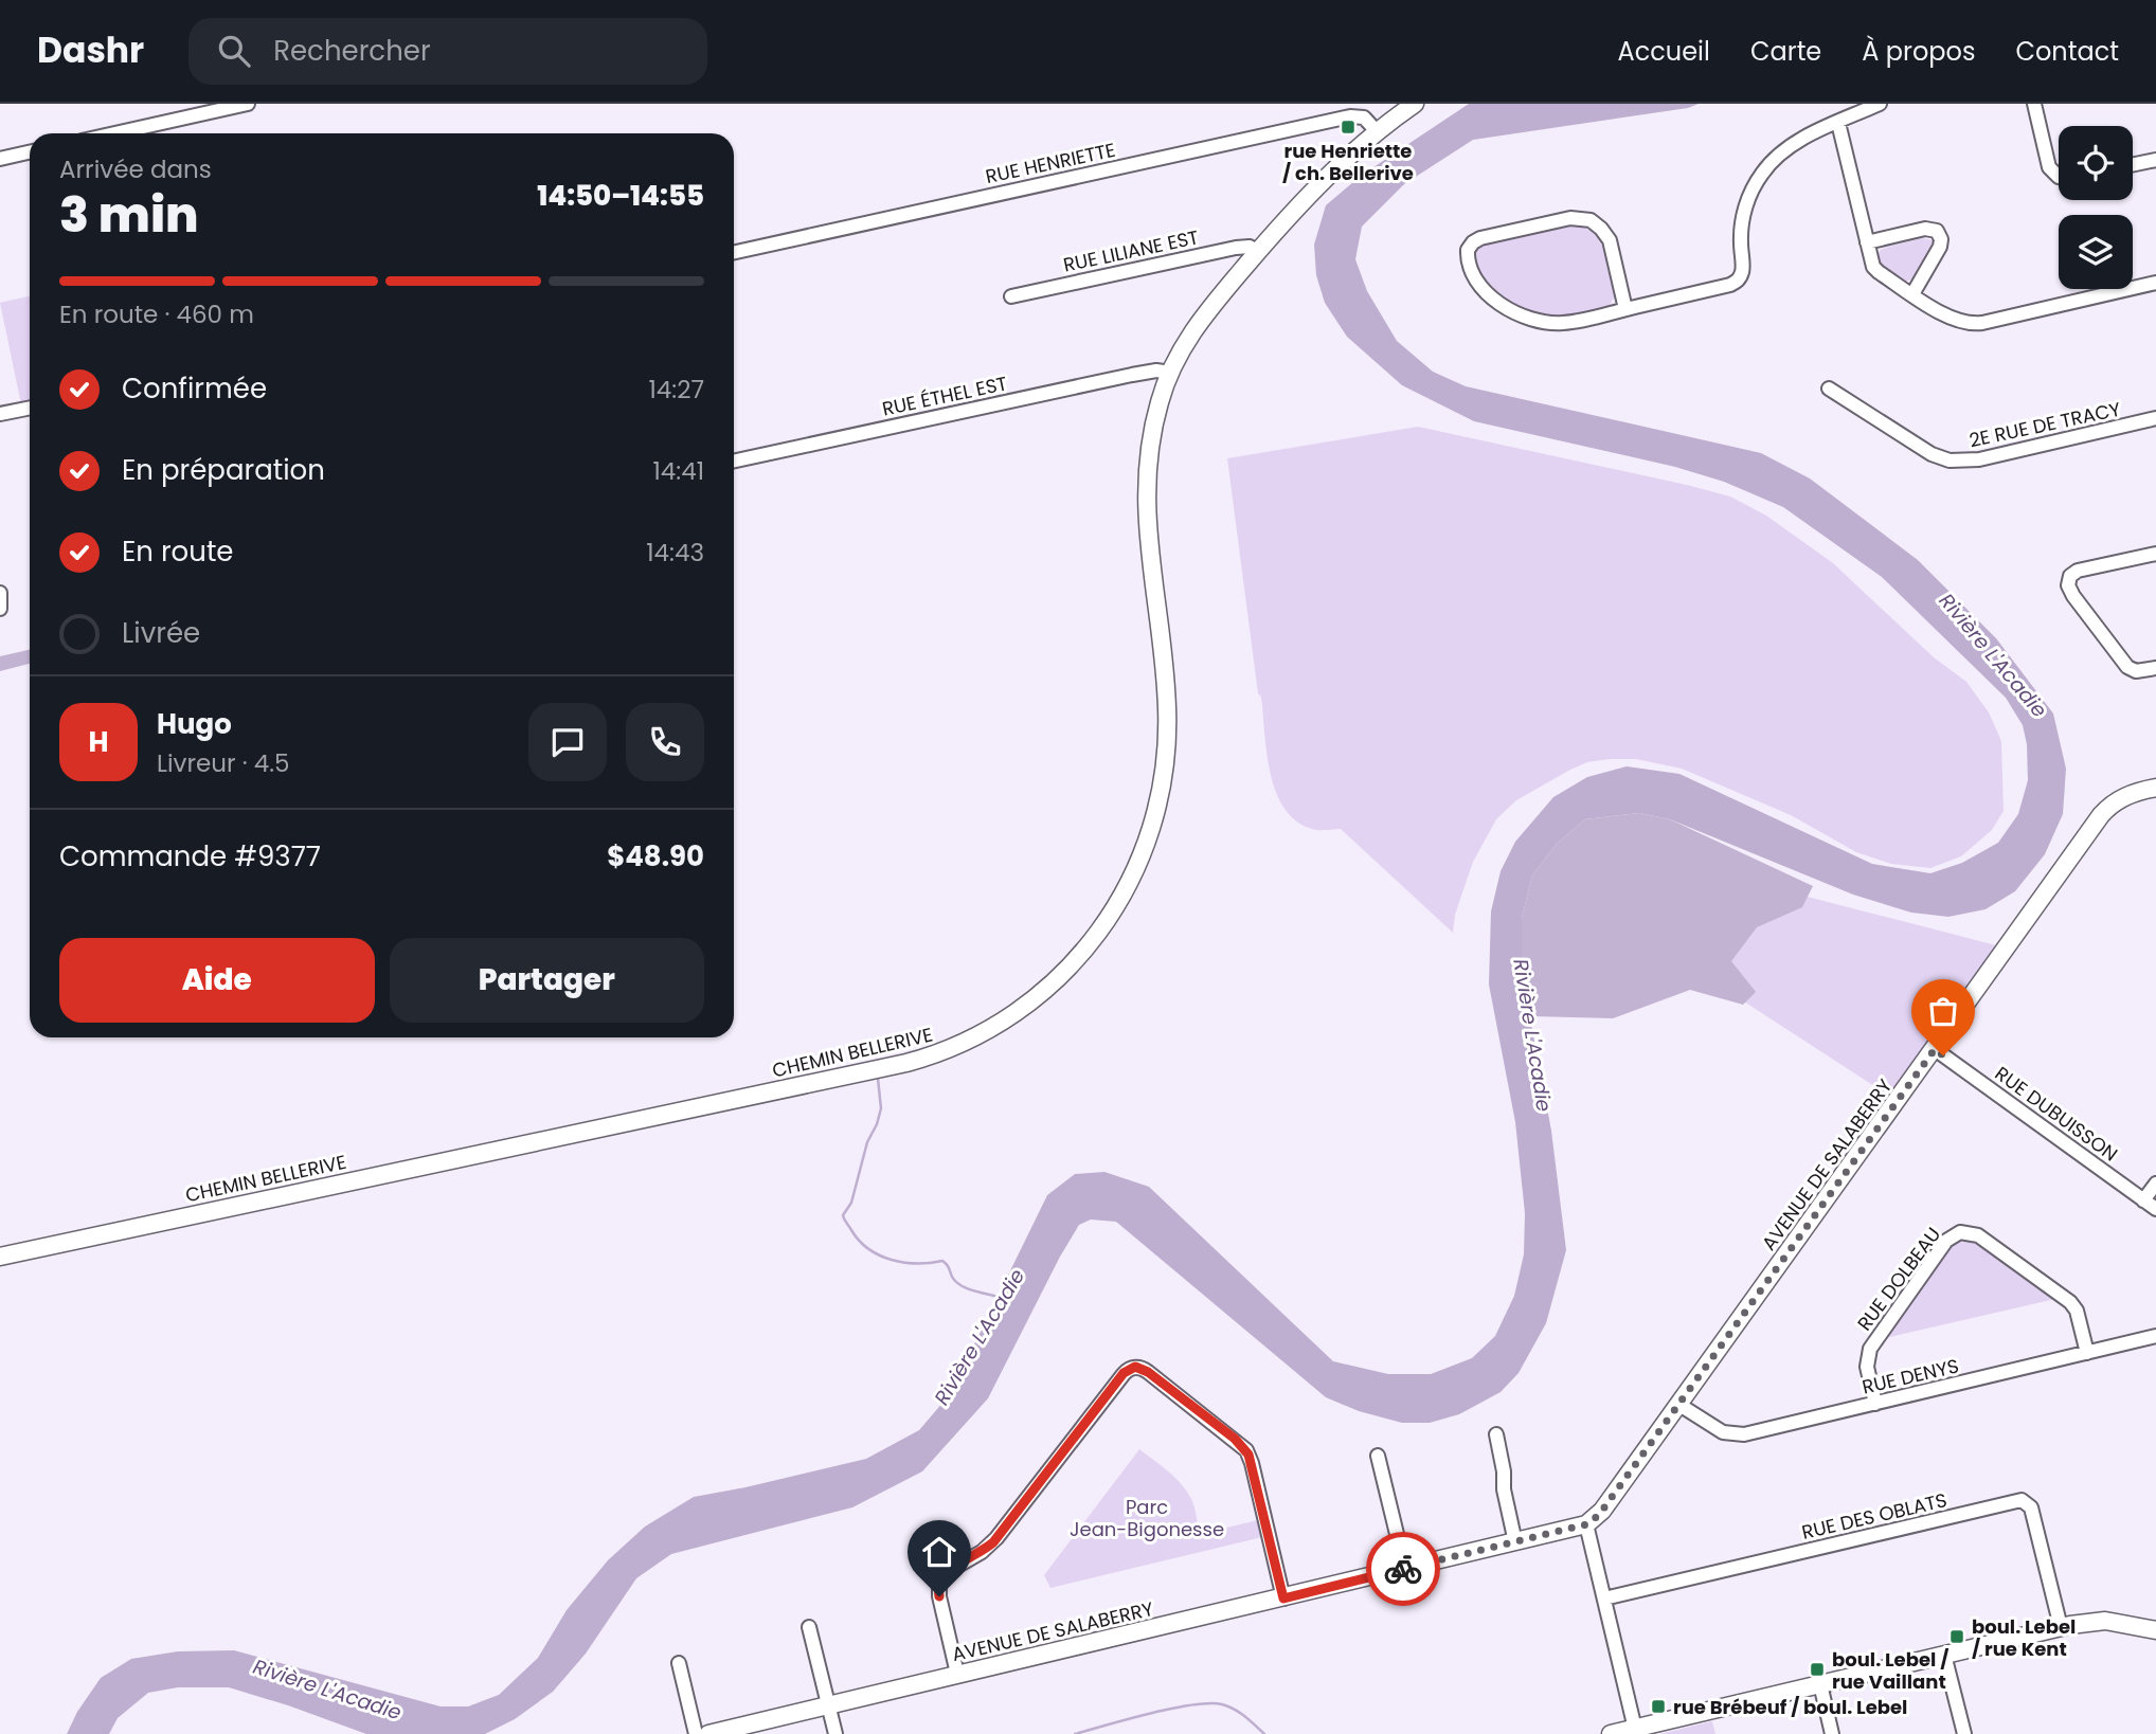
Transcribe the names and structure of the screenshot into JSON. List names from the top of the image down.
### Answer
{
  "streets": {
    "street": [
      "RUE HENRIETTE",
      "RUE LILIANE EST",
      "RUE ÉTHEL EST",
      "2E RUE DE TRACY",
      "CHEMIN BELLERIVE",
      "RUE DUBUISSON",
      "AVENUE DE SALABERRY",
      "RUE DOLBEAU",
      "RUE DENYS",
      "RUE DES OBLATS"
    ]
  },
  "crossings": [
    ["RUE HENRIETTE", "CHEMIN BELLERIVE"],
    ["RUE LILIANE EST", "CHEMIN BELLERIVE"],
    ["RUE ÉTHEL EST", "CHEMIN BELLERIVE"],
    ["RUE DUBUISSON", "AVENUE DE SALABERRY"],
    ["AVENUE DE SALABERRY", "RUE DENYS"],
    ["RUE DOLBEAU", "RUE DENYS"]
  ],
  "water": ["Rivière L'Acadie"],
  "parks": ["Parc Jean-Bigonesse"],
  "places": {
    "transit": [
      "rue Henriette / ch. Bellerive",
      "boul. Lebel / rue Kent",
      "boul. Lebel / rue Vaillant",
      "rue Brébeuf / boul. Lebel"
    ]
  },
  "page": {
    "header": "Dashr",
    "search": "Rechercher",
    "nav": [
      "Accueil",
      "Carte",
      "À propos",
      "Contact"
    ],
    "heading": ["3 min", "Arrivée dans", "14:50–14:55"],
    "panel": [
      "Hugo",
      "Livreur · 4.5",
      "Commande #9377",
      "$48.90"
    ],
    "bar": "En route · 460 m",
    "list": [
      ["Confirmée", "14:27"],
      ["En préparation", "14:41"],
      ["En route", "14:43"],
      "Livrée"
    ],
    "round": "H",
    "buttons": ["Aide", "Partager"]
  }
}
